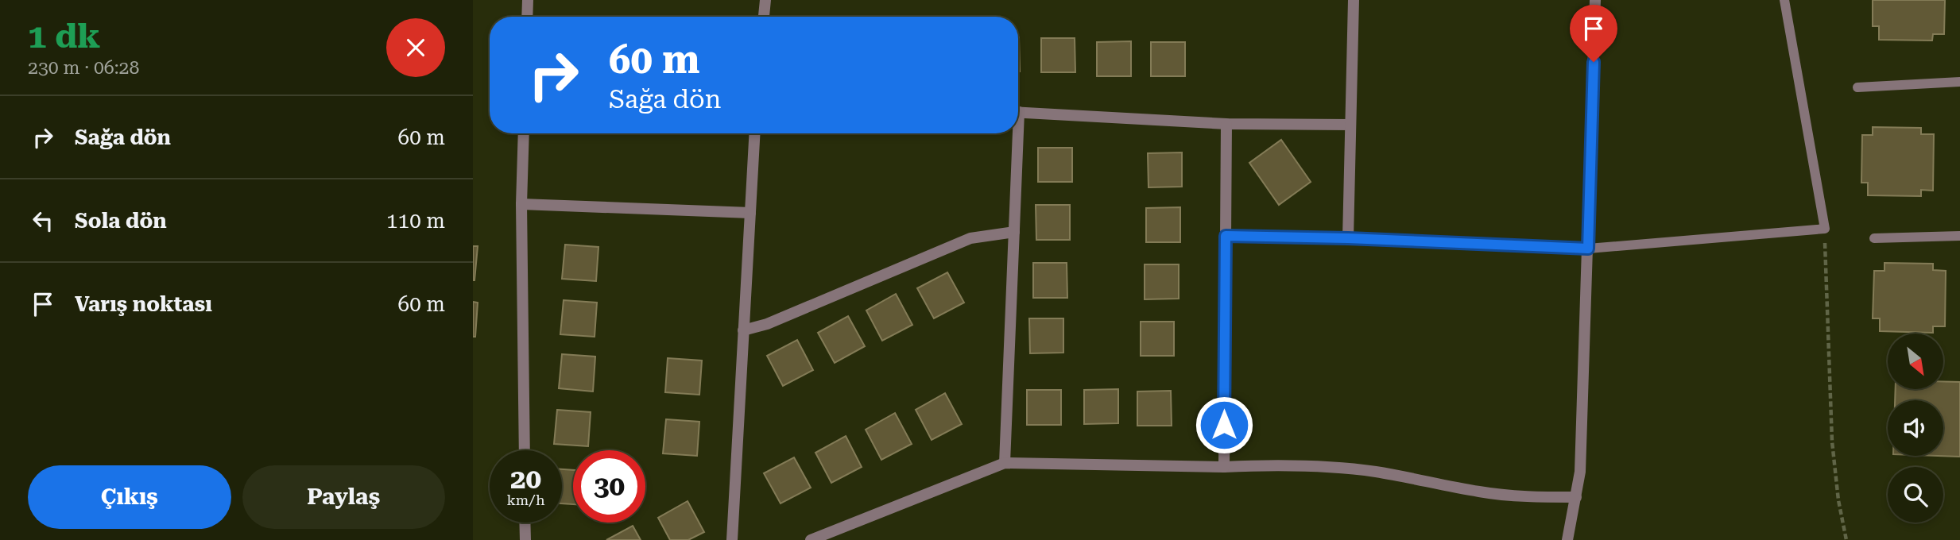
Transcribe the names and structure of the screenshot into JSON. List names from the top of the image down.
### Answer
{
  "north": "bottom right",
  "page": {
    "heading": ["1 dk", "230 m · 06:28"],
    "turn": ["60 m", "Sağa dön"],
    "list": [
      {
        "name": "Sağa dön",
        "value": "60 m"
      },
      {
        "name": "Sola dön",
        "value": "110 m"
      },
      {
        "name": "Varış noktası",
        "value": "60 m"
      }
    ],
    "speed": "20 km/h",
    "limit": "30",
    "buttons": ["Çıkış", "Paylaş"]
  }
}
